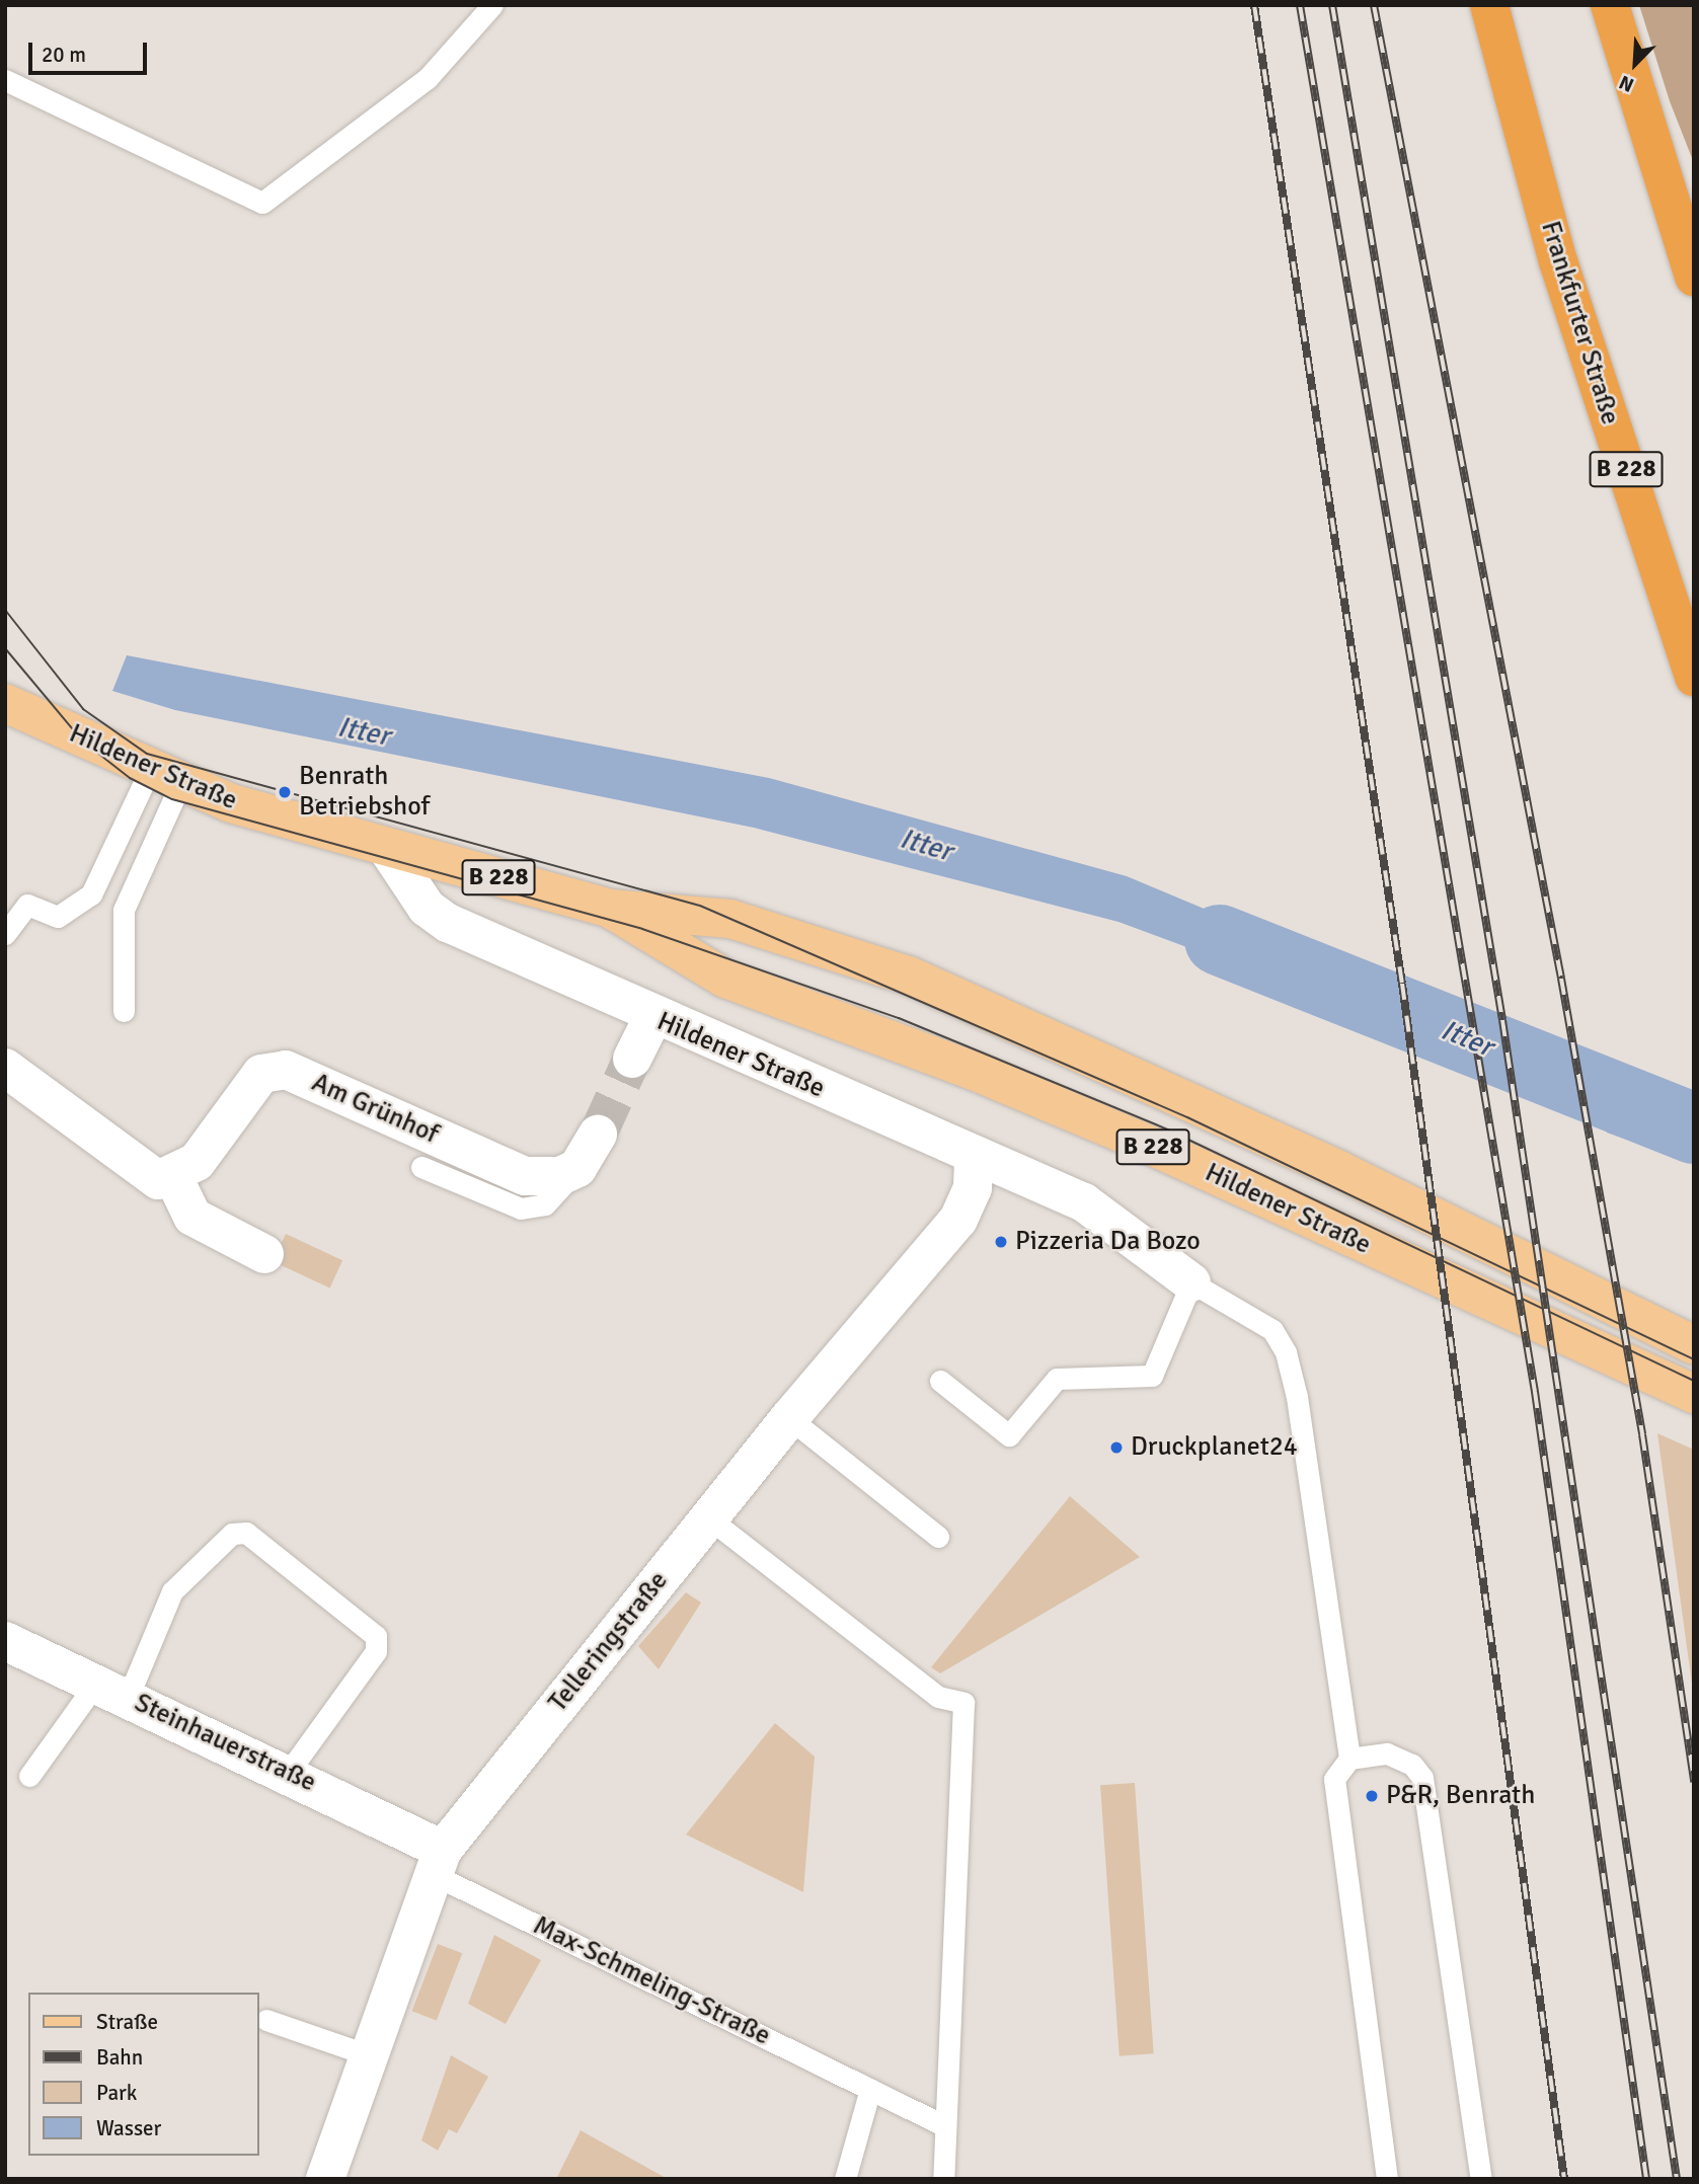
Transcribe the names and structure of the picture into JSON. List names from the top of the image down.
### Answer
{
  "streets": {
    "highway": ["Frankfurter Straße", "B 228"],
    "main road": ["Hildener Straße"],
    "street": ["Am Grünhof", "Telleringstraße", "Steinhauerstraße"],
    "lane": ["Max-Schmeling-Straße"]
  },
  "crossings": [
    ["Hildener Straße", "Telleringstraße"],
    ["Telleringstraße", "Steinhauerstraße"],
    ["Telleringstraße", "Max-Schmeling-Straße"],
    ["Steinhauerstraße", "Max-Schmeling-Straße"]
  ],
  "water": ["Itter"],
  "places": [
    "Benrath Betriebshof",
    "Pizzeria Da Bozo",
    "Druckplanet24",
    "P&R, Benrath"
  ],
  "legend": [
    "Straße",
    "Bahn",
    "Park",
    "Wasser"
  ],
  "scale_bar": "20 m",
  "north": "bottom left"
}
